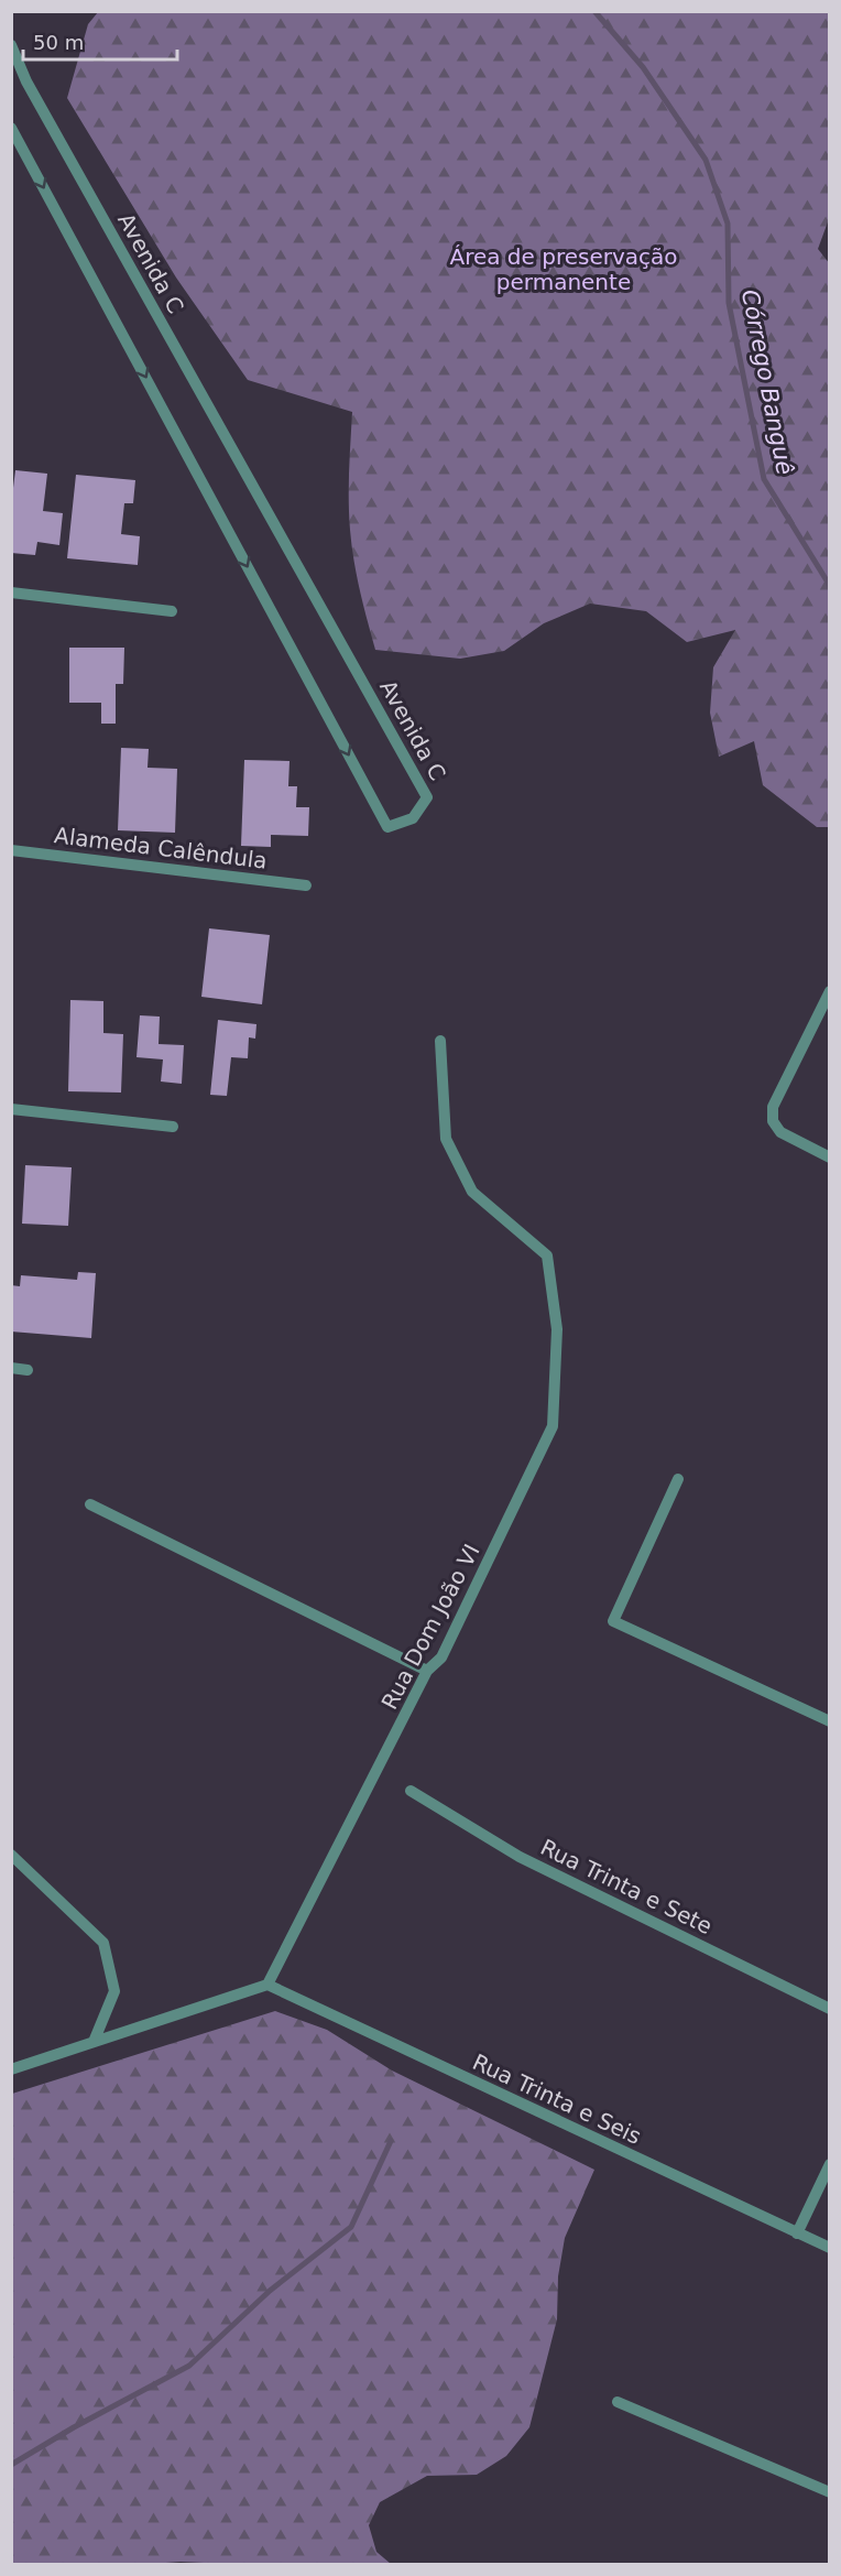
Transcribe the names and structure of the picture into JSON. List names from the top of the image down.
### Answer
{
  "streets": {
    "street": [
      "Avenida C",
      "Alameda Calêndula",
      "Rua Dom João VI",
      "Rua Trinta e Sete",
      "Rua Trinta e Seis"
    ]
  },
  "crossings": [
    ["Rua Dom João VI", "Rua Trinta e Seis"]
  ],
  "water": ["Córrego Banguê"],
  "parks": ["Área de preservação permanente"],
  "scale_bar": "50 m"
}
